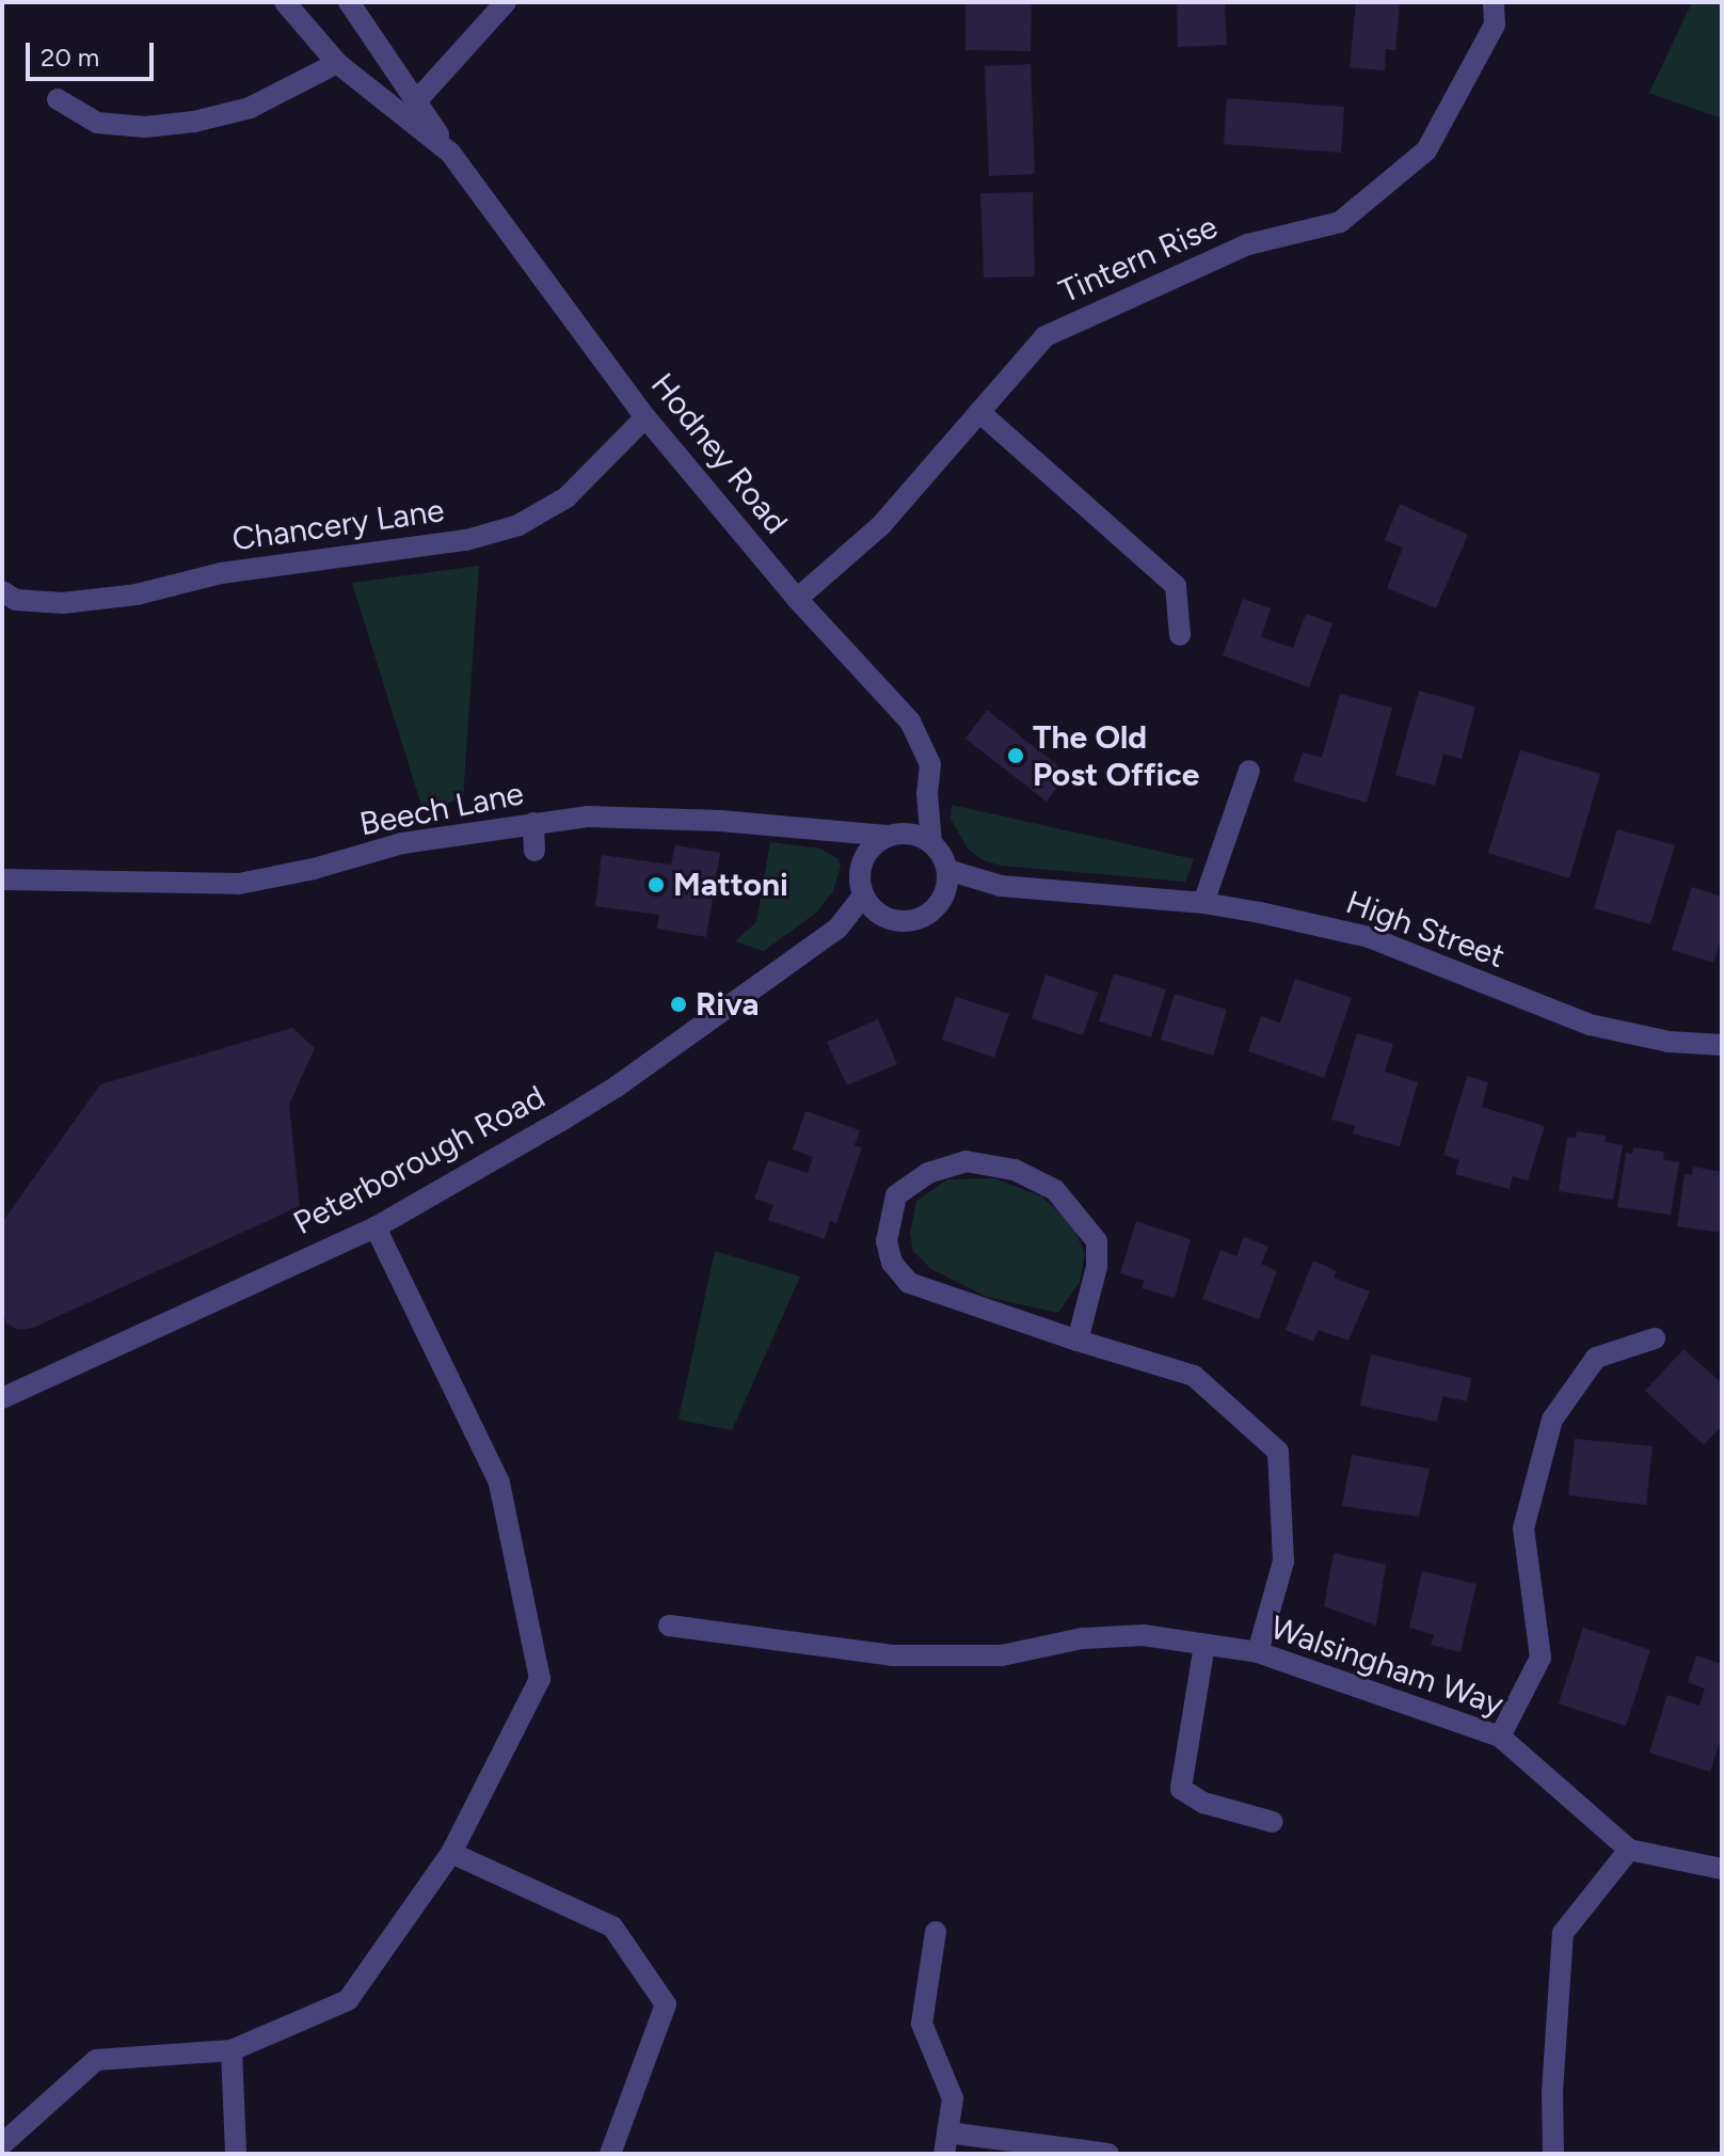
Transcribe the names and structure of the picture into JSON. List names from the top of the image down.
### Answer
{
  "streets": {
    "street": [
      "Tintern Rise",
      "Hodney Road",
      "Chancery Lane",
      "Beech Lane",
      "High Street",
      "Peterborough Road",
      "Walsingham Way"
    ]
  },
  "crossings": [
    ["Tintern Rise", "Hodney Road"],
    ["Hodney Road", "Chancery Lane"],
    ["Hodney Road", "Beech Lane"],
    ["Hodney Road", "High Street"],
    ["Hodney Road", "Peterborough Road"],
    ["Beech Lane", "High Street"],
    ["Beech Lane", "Peterborough Road"],
    ["High Street", "Peterborough Road"]
  ],
  "places": ["The Old Post Office", "Mattoni", "Riva"],
  "scale_bar": "20 m"
}
